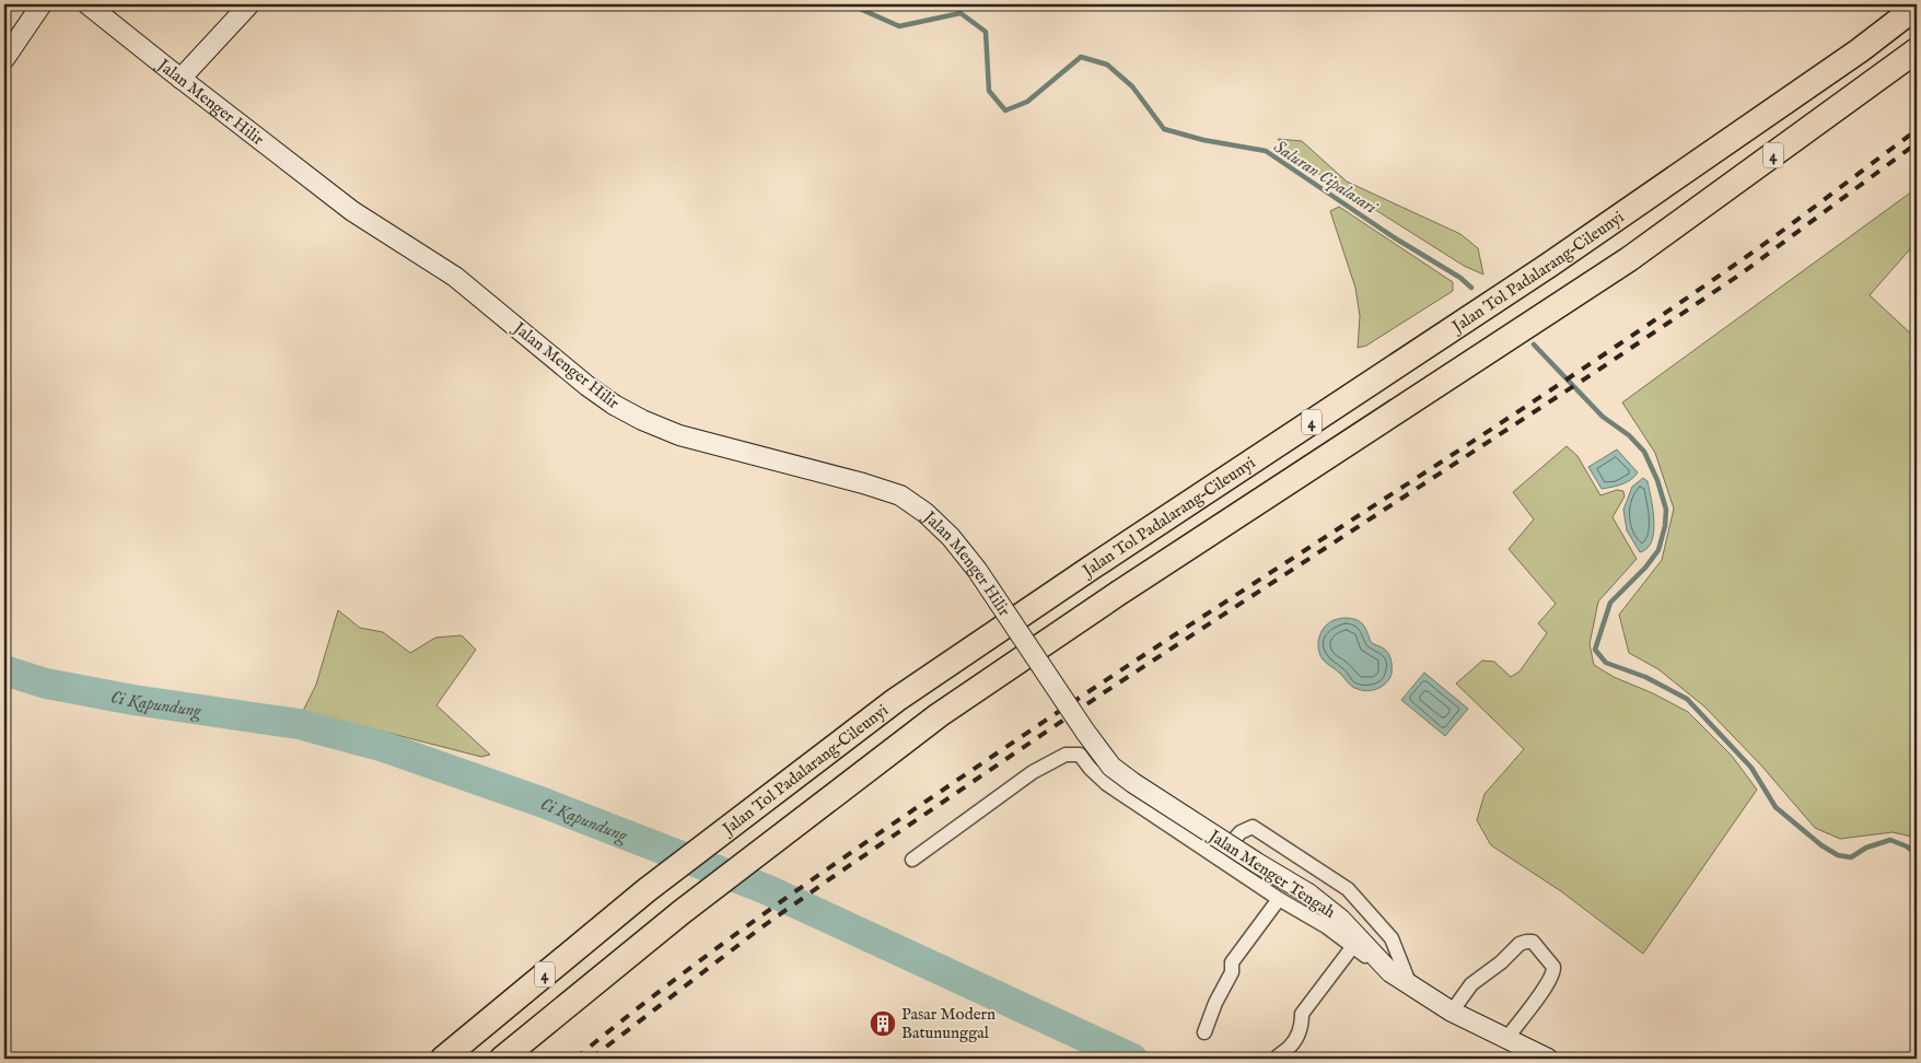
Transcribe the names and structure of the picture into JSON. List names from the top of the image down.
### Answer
{
  "streets": {
    "highway": ["4", "Jalan Tol Padalarang–Cileunyi"],
    "street": ["Jalan Menger Hilir", "Jalan Menger Tengah"]
  },
  "crossings": [
    ["Jalan Menger Hilir", "Jalan Menger Tengah"]
  ],
  "water": ["Saluran Cipalasari", "Ci Kapundung"],
  "places": {
    "building": ["Pasar Modern Batununggal"]
  }
}
